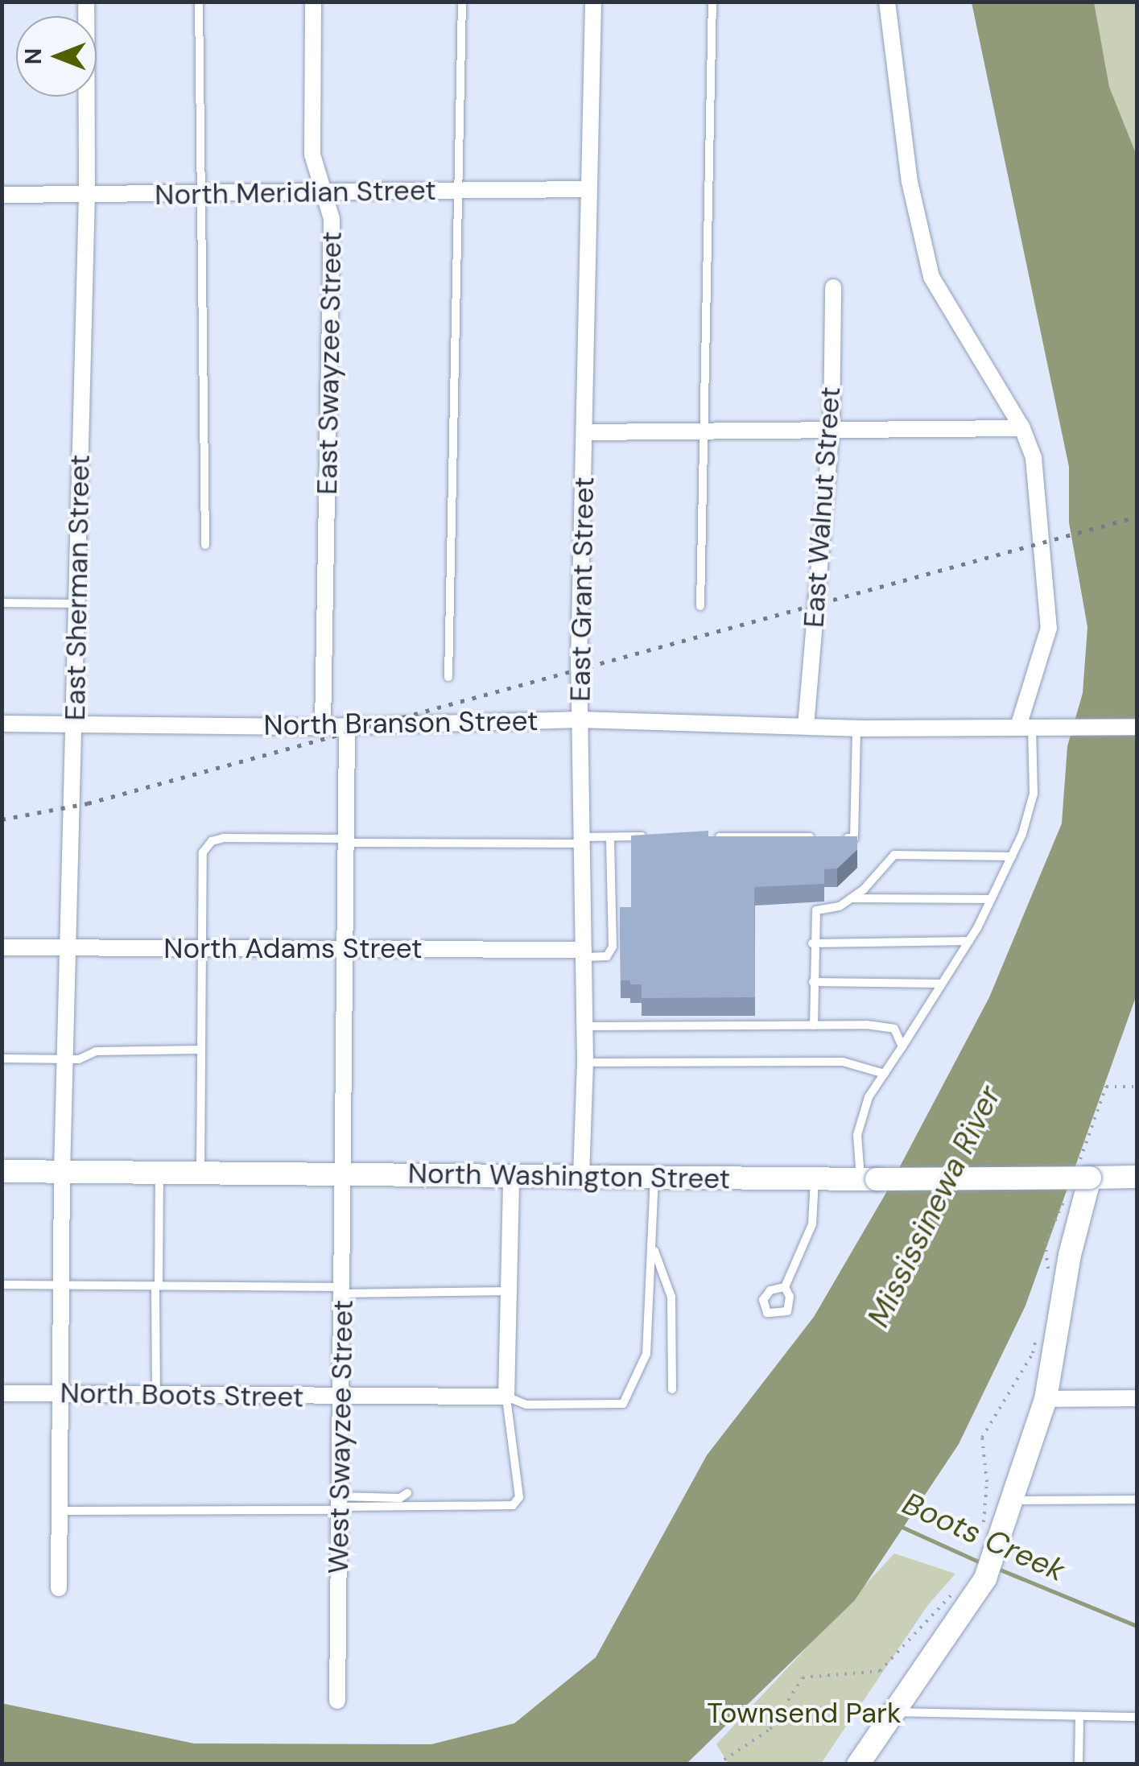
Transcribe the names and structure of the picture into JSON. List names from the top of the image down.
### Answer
{
  "streets": {
    "street": [
      "North Meridian Street",
      "East Swayzee Street",
      "East Walnut Street",
      "East Sherman Street",
      "East Grant Street",
      "North Branson Street",
      "North Adams Street",
      "North Washington Street",
      "North Boots Street",
      "West Swayzee Street"
    ]
  },
  "crossings": [
    ["North Meridian Street", "East Swayzee Street"],
    ["North Meridian Street", "East Sherman Street"],
    ["North Meridian Street", "East Grant Street"],
    ["East Swayzee Street", "North Branson Street"],
    ["East Walnut Street", "North Branson Street"],
    ["East Sherman Street", "North Branson Street"],
    ["East Sherman Street", "North Adams Street"],
    ["East Sherman Street", "North Washington Street"],
    ["East Sherman Street", "North Boots Street"],
    ["East Grant Street", "North Branson Street"],
    ["East Grant Street", "North Adams Street"],
    ["East Grant Street", "North Washington Street"],
    ["North Washington Street", "West Swayzee Street"],
    ["North Boots Street", "West Swayzee Street"]
  ],
  "water": ["Mississinewa River", "Boots Creek"],
  "parks": ["Townsend Park"],
  "north": "left"
}
